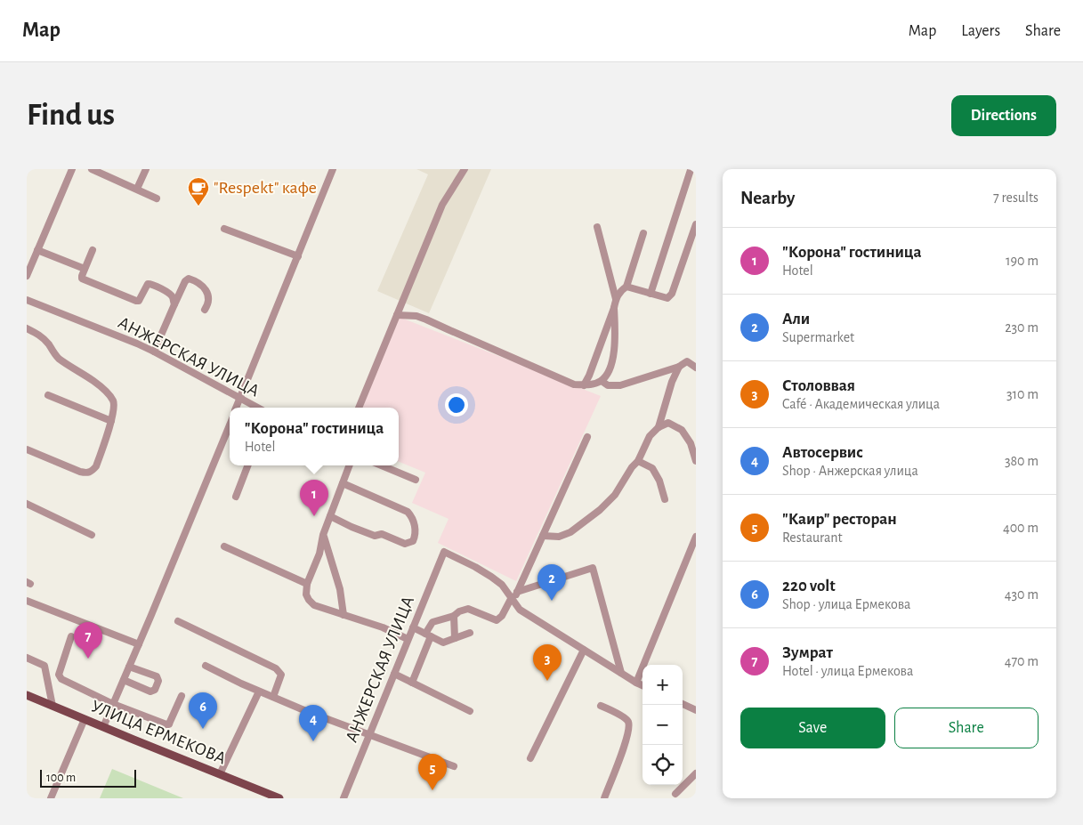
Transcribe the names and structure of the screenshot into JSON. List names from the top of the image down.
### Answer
{
  "streets": {
    "main road": ["УЛИЦА ЕРМЕКОВА"],
    "street": ["АНЖЕРСКАЯ УЛИЦА"]
  },
  "places": {
    "cafe": ["\"Respekt\" кафе"]
  },
  "scale_bar": "100 m",
  "page": {
    "header": "Map",
    "nav": ["Map", "Layers", "Share"],
    "buttons": [
      "Directions",
      ["Save", "Share"]
    ],
    "title": "Find us",
    "heading": ["Nearby", "7 results"],
    "list": [
      {
        "mark": "1",
        "name": "\"Корона\" гостиница",
        "note": "Hotel",
        "value": "190 m"
      },
      {
        "mark": "2",
        "name": "Али",
        "note": "Supermarket",
        "value": "230 m"
      },
      {
        "mark": "3",
        "name": "Столоввая",
        "note": "Café · Академическая улица",
        "value": "310 m"
      },
      {
        "mark": "4",
        "name": "Автосервис",
        "note": "Shop · Анжерская улица",
        "value": "380 m"
      },
      {
        "mark": "5",
        "name": "\"Каир\" ресторан",
        "note": "Restaurant",
        "value": "400 m"
      },
      {
        "mark": "6",
        "name": "220 volt",
        "note": "Shop · улица Ермекова",
        "value": "430 m"
      },
      {
        "mark": "7",
        "name": "Зумрат",
        "note": "Hotel · улица Ермекова",
        "value": "470 m"
      }
    ],
    "popup": ["\"Корона\" гостиница", "Hotel"],
    "pins": [
      "1",
      "2",
      "7",
      "3",
      "6",
      "4",
      "5"
    ],
    "map_buttons": ["+", "−"],
    "scale": "100 m"
  }
}
